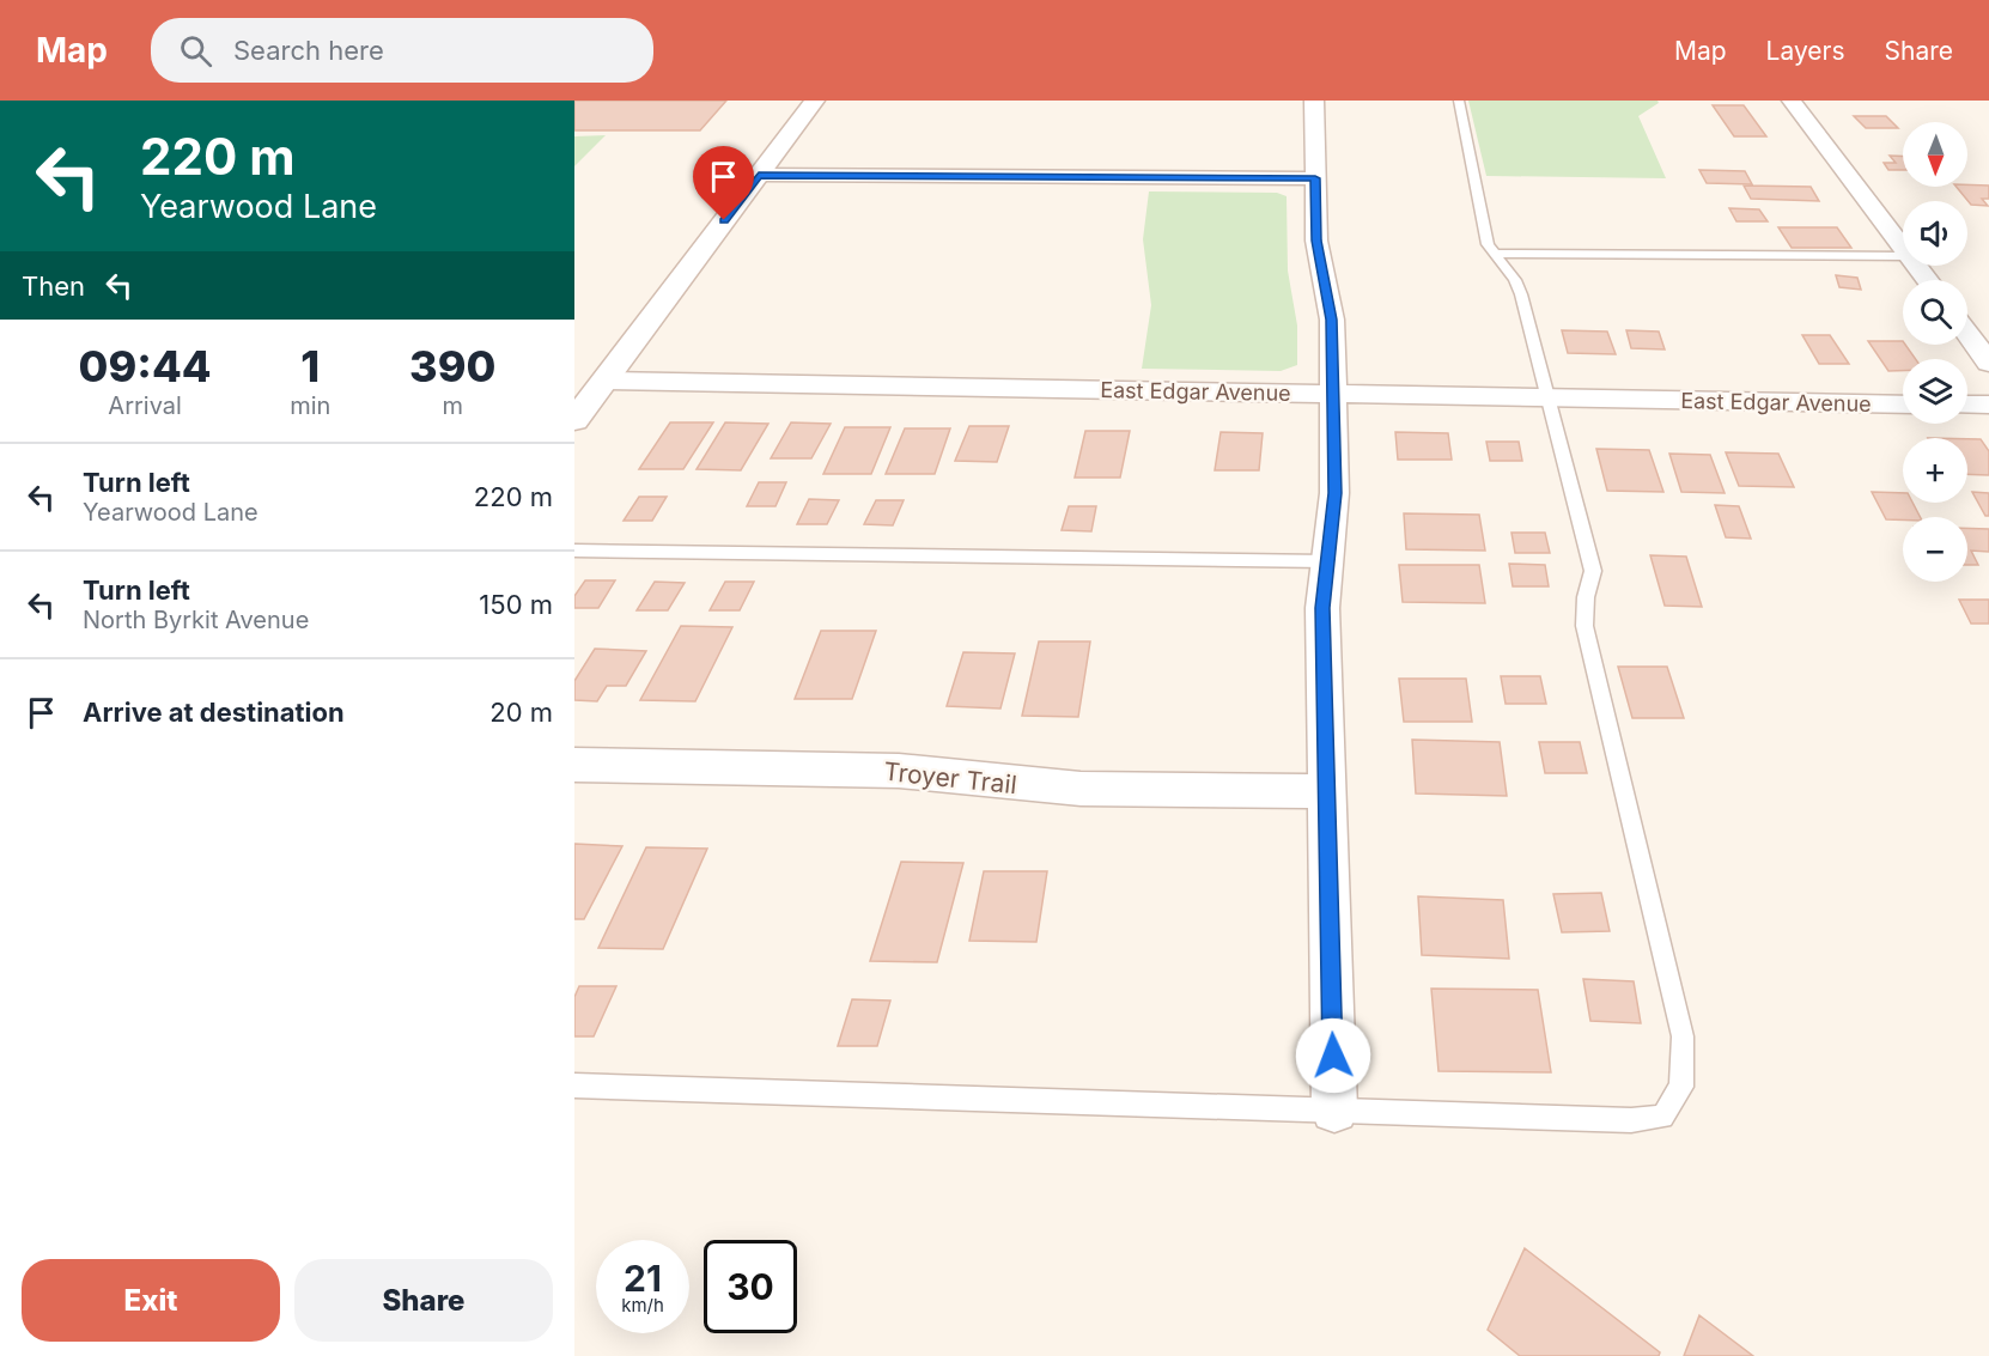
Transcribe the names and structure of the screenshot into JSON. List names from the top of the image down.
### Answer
{
  "streets": {
    "street": ["East Edgar Avenue", "Troyer Trail"]
  },
  "north": "bottom",
  "page": {
    "header": "Map",
    "search": "Search here",
    "nav": ["Map", "Layers", "Share"],
    "turn": ["220 m", "Yearwood Lane"],
    "map_buttons": ["+", "−"],
    "then": "Then",
    "eta": [
      "09:44",
      "Arrival",
      "1",
      "min",
      "390",
      "m"
    ],
    "list": [
      {
        "name": "Turn left",
        "note": "Yearwood Lane",
        "value": "220 m"
      },
      {
        "name": "Turn left",
        "note": "North Byrkit Avenue",
        "value": "150 m"
      },
      {
        "name": "Arrive at destination",
        "value": "20 m"
      }
    ],
    "speed": "21 km/h",
    "limit": "30",
    "buttons": ["Exit", "Share"]
  }
}
